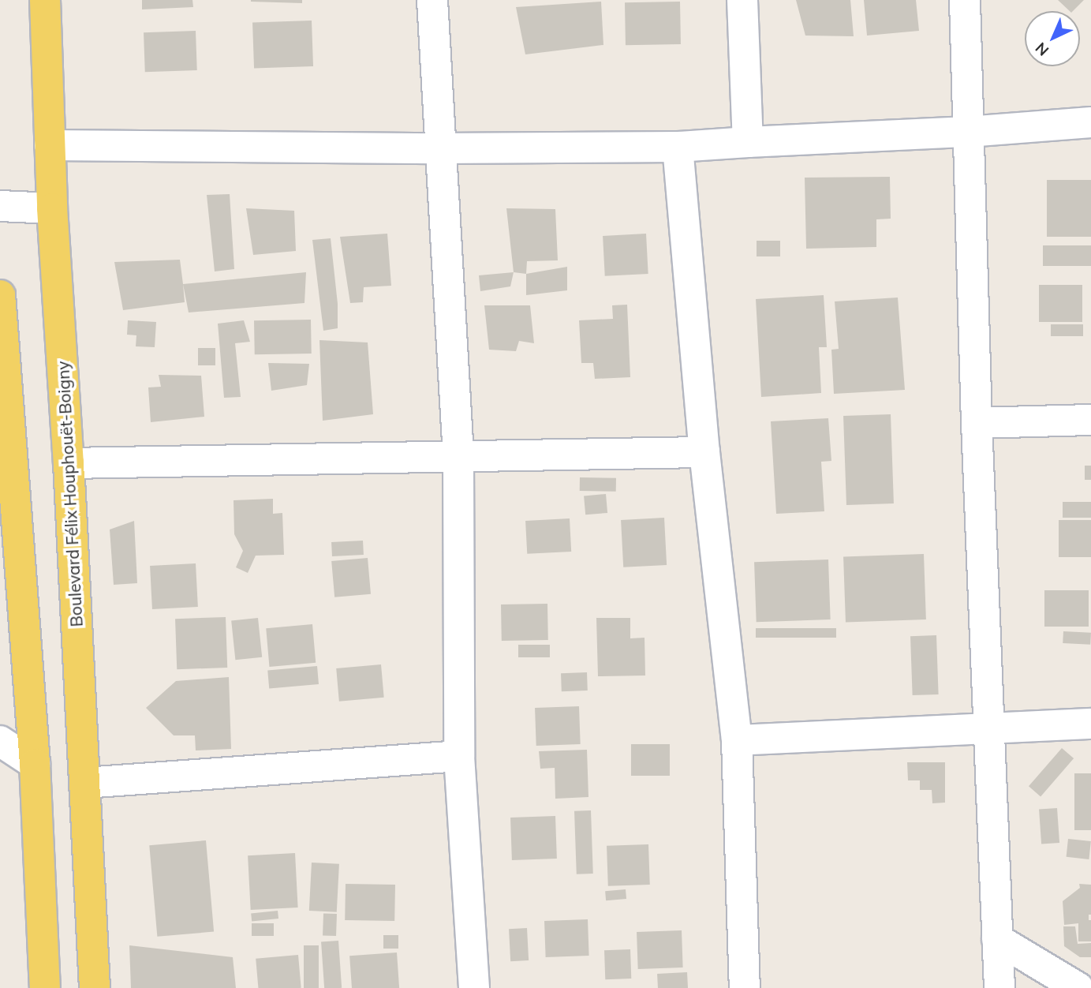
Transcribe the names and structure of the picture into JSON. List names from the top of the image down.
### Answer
{
  "streets": {
    "main road": ["Boulevard Félix Houphouët-Boigny"]
  },
  "north": "bottom left"
}
